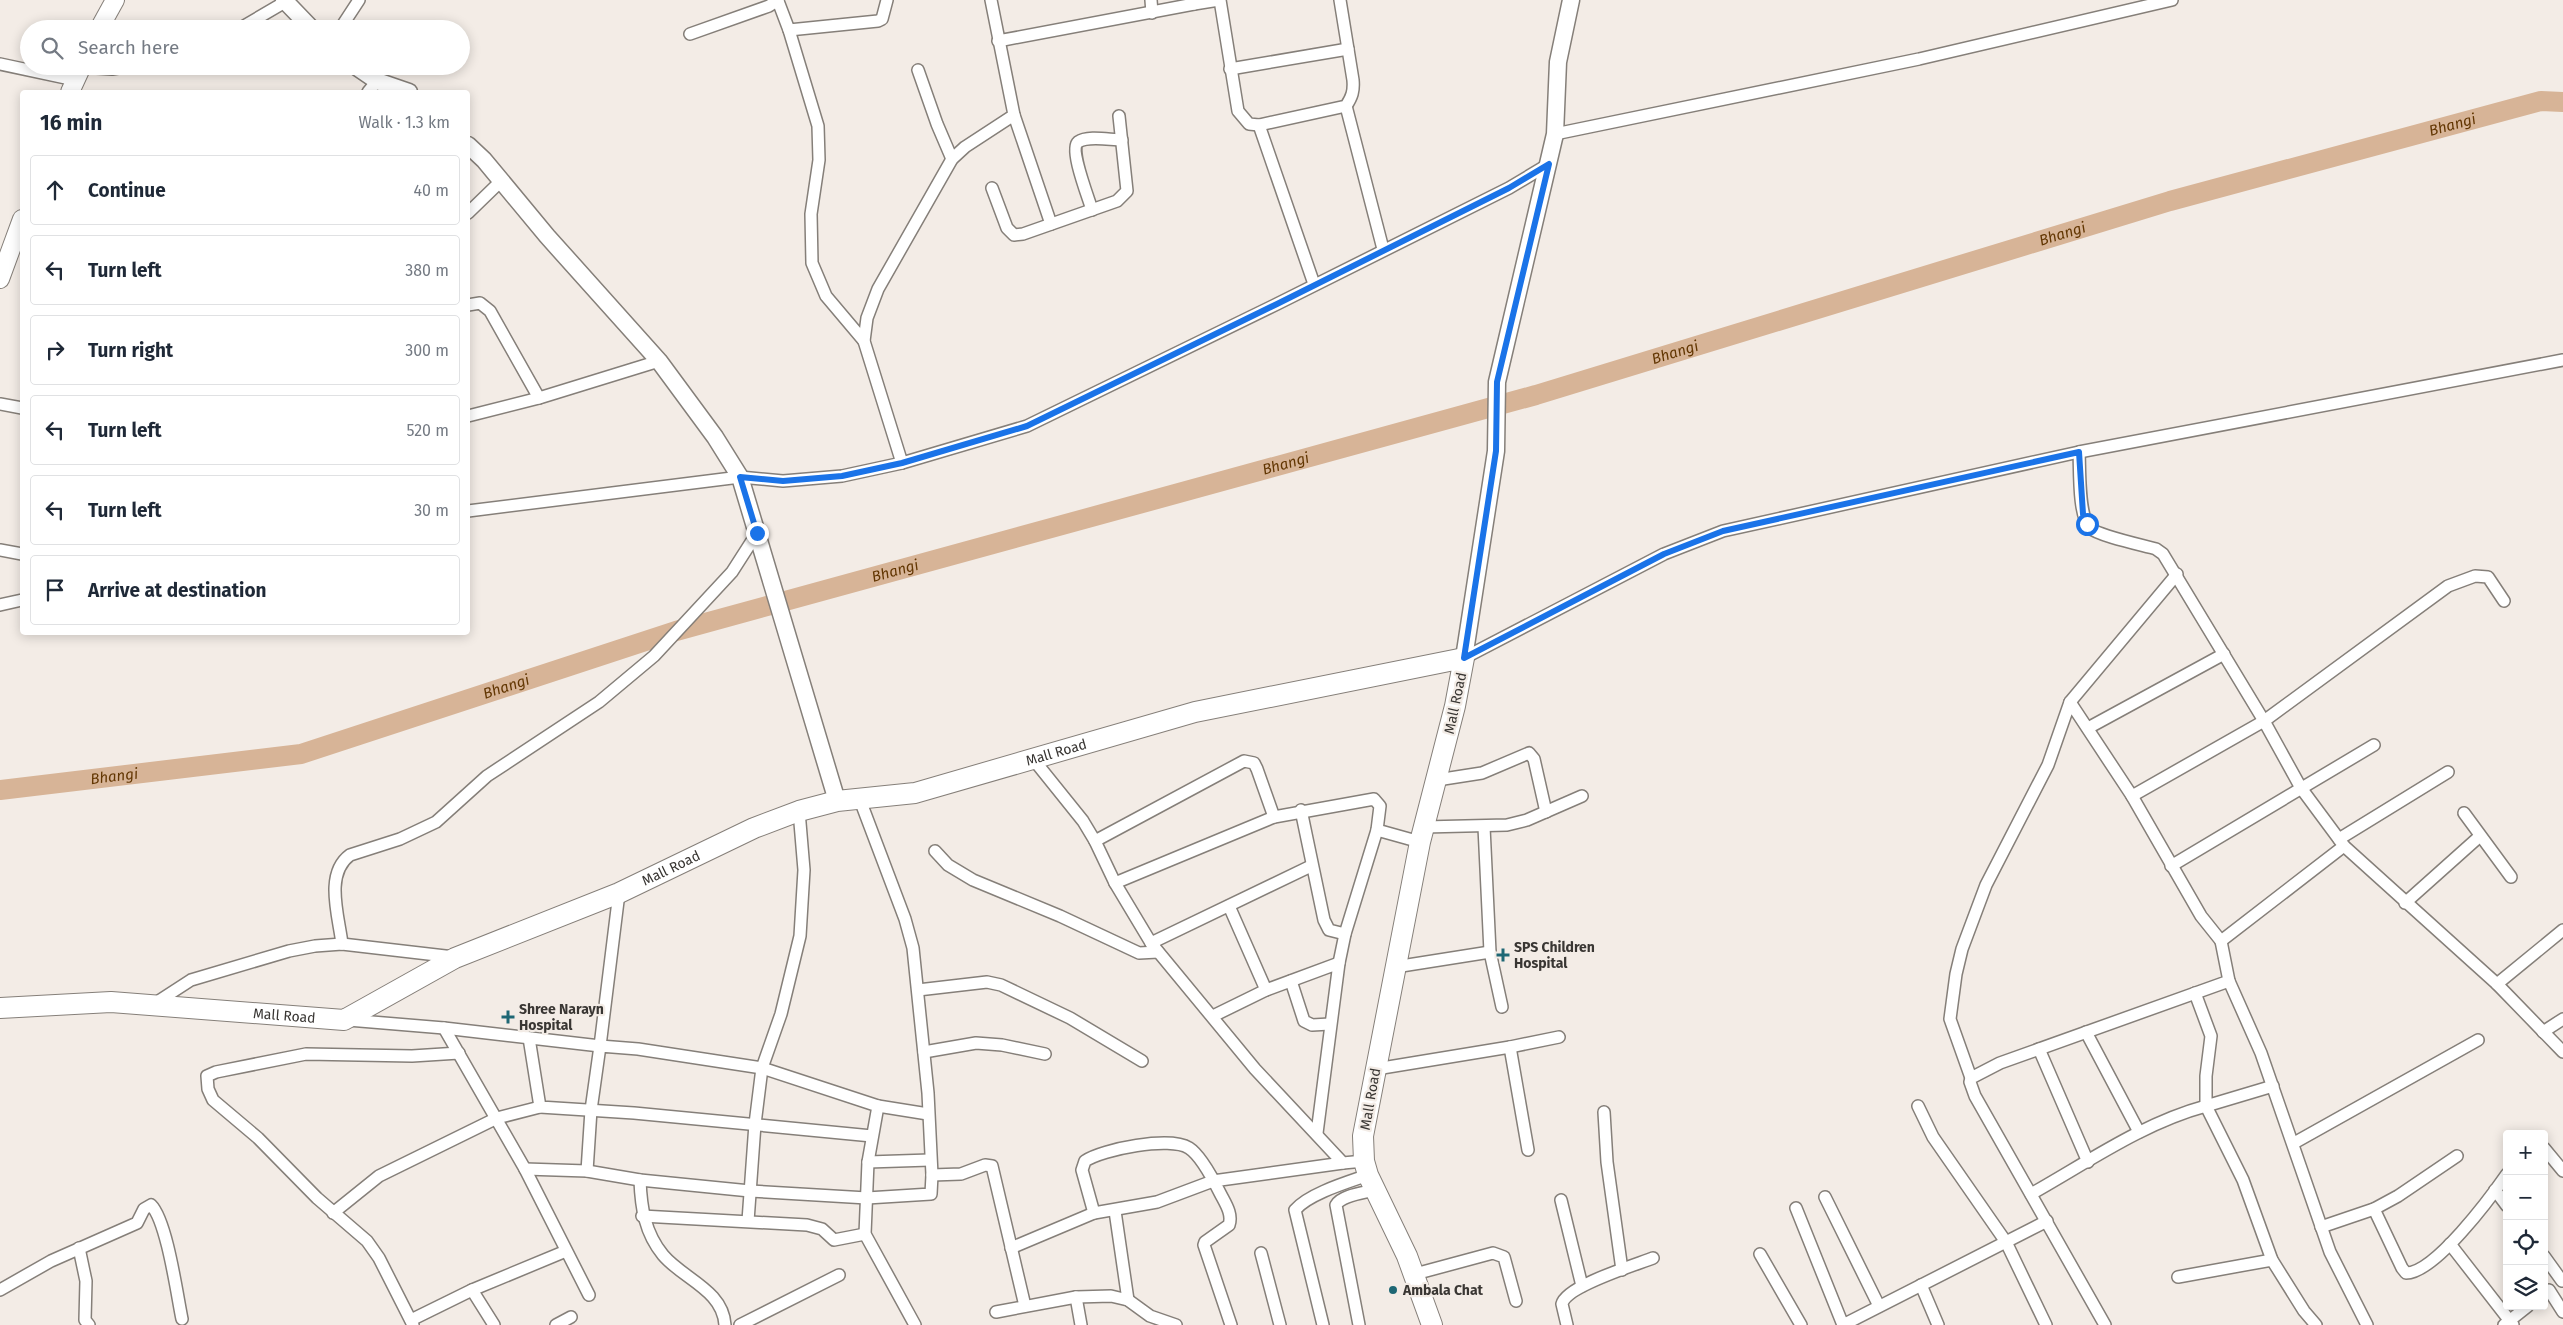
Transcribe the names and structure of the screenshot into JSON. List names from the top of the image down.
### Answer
{
  "streets": {
    "highway": ["Mall Road"]
  },
  "water": ["Bhangi"],
  "places": {
    "health": ["SPS Children Hospital", "Shree Narayn Hospital"],
    "other": ["Ambala Chat"]
  },
  "page": {
    "search": "Search here",
    "heading": ["16 min", "Walk · 1.3 km"],
    "list": [
      ["Continue", "40 m"],
      ["Turn left", "380 m"],
      ["Turn right", "300 m"],
      ["Turn left", "520 m"],
      ["Turn left", "30 m"],
      "Arrive at destination"
    ],
    "map_buttons": ["+", "−"]
  }
}
